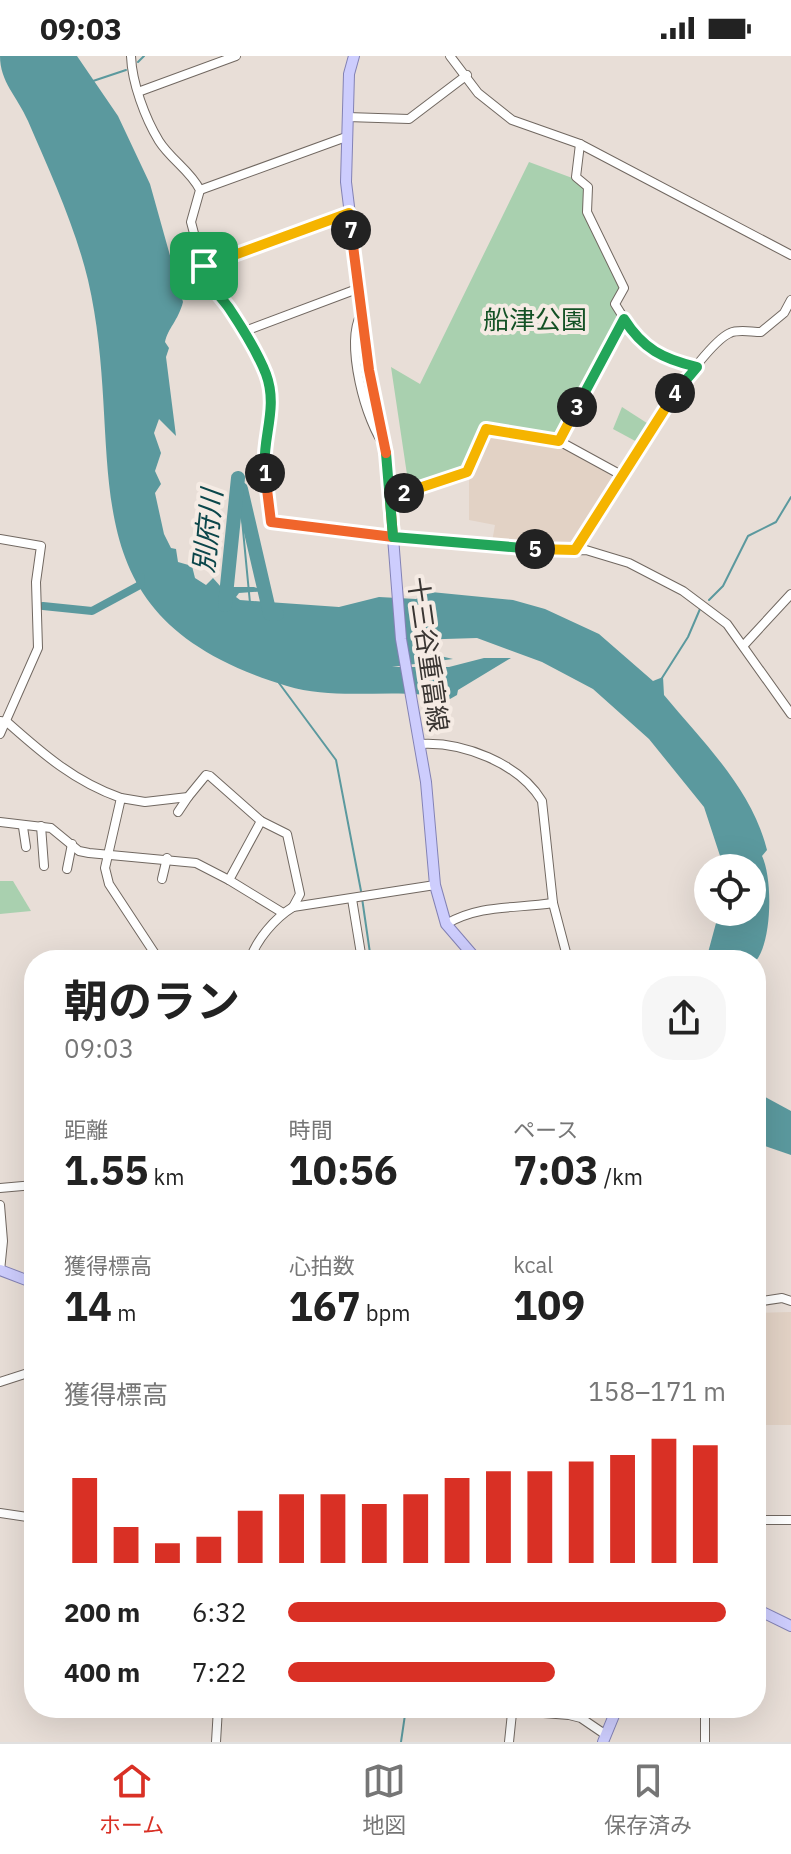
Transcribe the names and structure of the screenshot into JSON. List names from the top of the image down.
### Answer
{
  "streets": {
    "main road": ["十三谷重富線"]
  },
  "water": ["別府川"],
  "parks": ["船津公園"],
  "page": {
    "status": "09:03",
    "pins": [
      "7",
      "4",
      "3",
      "1",
      "2",
      "5"
    ],
    "heading": ["朝のラン", "09:03"],
    "stats": [
      ["距離", "1.55 km"],
      ["時間", "10:56"],
      ["ペース", "7:03 /km"],
      ["獲得標高", "14 m"],
      ["心拍数", "167 bpm"],
      ["kcal", "109"]
    ],
    "chart": ["獲得標高", "158–171 m"],
    "list": [
      {
        "name": "200 m",
        "note": "6:32"
      },
      {
        "name": "400 m",
        "note": "7:22"
      }
    ],
    "tabs": ["ホーム", "地図", "保存済み"]
  }
}
